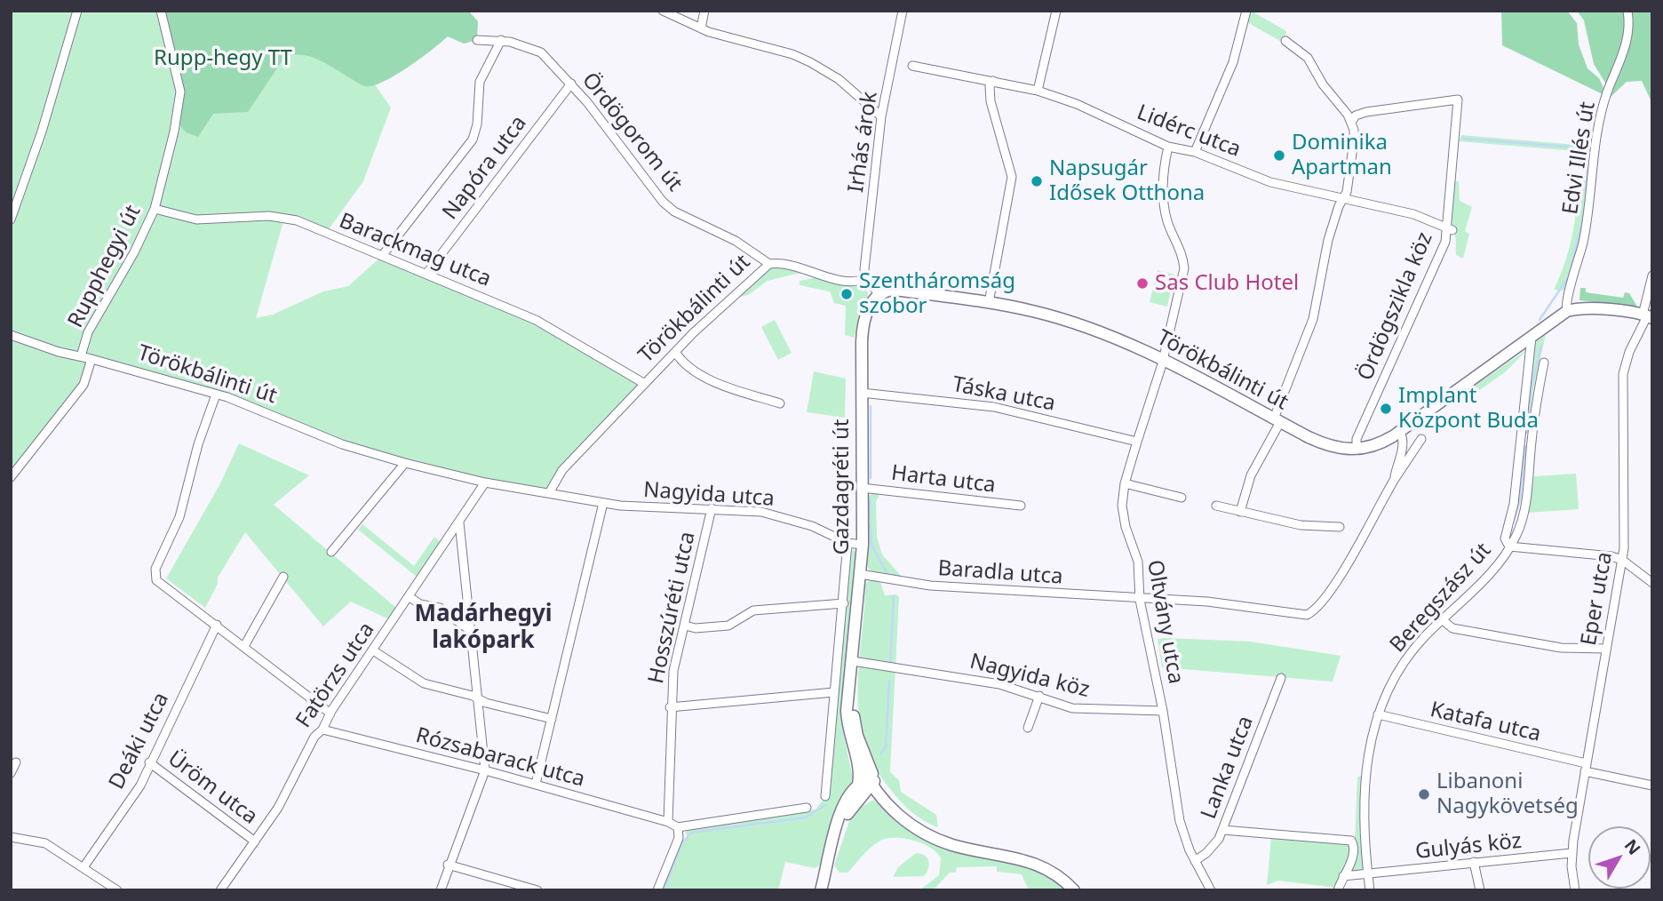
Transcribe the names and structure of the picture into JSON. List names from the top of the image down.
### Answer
{
  "streets": {
    "street": [
      "Lidérc utca",
      "Ördögorom út",
      "Irhás árok",
      "Edvi Illés út",
      "Napóra utca",
      "Barackmag utca",
      "Rupphegyi út",
      "Ördögszikla köz",
      "Törökbálinti út",
      "Táska utca",
      "Harta utca",
      "Gazdagréti út",
      "Nagyida utca",
      "Baradla utca",
      "Beregszász út",
      "Eper utca",
      "Hosszúréti utca",
      "Oltvány utca",
      "Fatörzs utca",
      "Nagyida köz",
      "Katafa utca",
      "Deáki utca",
      "Rózsabarack utca",
      "Lanka utca",
      "Üröm utca",
      "Gulyás köz"
    ]
  },
  "crossings": [
    ["Lidérc utca", "Ördögszikla köz"],
    ["Lidérc utca", "Oltvány utca"],
    ["Ördögorom út", "Napóra utca"],
    ["Ördögorom út", "Törökbálinti út"],
    ["Irhás árok", "Törökbálinti út"],
    ["Edvi Illés út", "Törökbálinti út"],
    ["Napóra utca", "Barackmag utca"],
    ["Barackmag utca", "Rupphegyi út"],
    ["Barackmag utca", "Törökbálinti út"],
    ["Rupphegyi út", "Törökbálinti út"],
    ["Ördögszikla köz", "Törökbálinti út"],
    ["Törökbálinti út", "Gazdagréti út"],
    ["Törökbálinti út", "Nagyida utca"],
    ["Törökbálinti út", "Beregszász út"],
    ["Törökbálinti út", "Oltvány utca"],
    ["Törökbálinti út", "Fatörzs utca"],
    ["Táska utca", "Gazdagréti út"],
    ["Táska utca", "Oltvány utca"],
    ["Harta utca", "Gazdagréti út"],
    ["Gazdagréti út", "Nagyida utca"],
    ["Gazdagréti út", "Baradla utca"],
    ["Gazdagréti út", "Nagyida köz"],
    ["Nagyida utca", "Hosszúréti utca"],
    ["Baradla utca", "Oltvány utca"],
    ["Beregszász út", "Katafa utca"],
    ["Beregszász út", "Gulyás köz"],
    ["Eper utca", "Katafa utca"],
    ["Eper utca", "Gulyás köz"],
    ["Hosszúréti utca", "Rózsabarack utca"],
    ["Oltvány utca", "Nagyida köz"],
    ["Oltvány utca", "Lanka utca"],
    ["Fatörzs utca", "Rózsabarack utca"],
    ["Fatörzs utca", "Üröm utca"],
    ["Deáki utca", "Üröm utca"]
  ],
  "districts": ["Madárhegyi lakópark"],
  "parks": ["Rupp-hegy TT"],
  "places": [
    "Dominika Apartman",
    "Napsugár Idősek Otthona",
    "Sas Club Hotel",
    "Szentháromság szobor",
    "Implant Központ Buda",
    "Libanoni Nagykövetség"
  ],
  "north": "top right"
}
